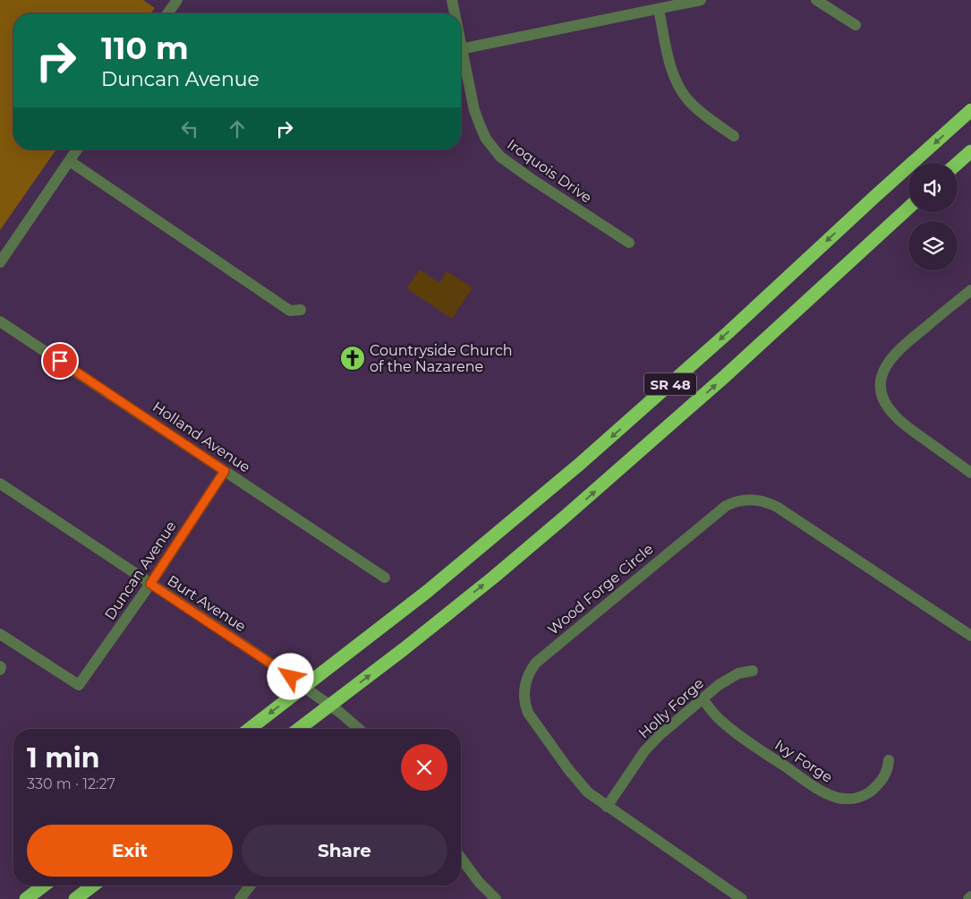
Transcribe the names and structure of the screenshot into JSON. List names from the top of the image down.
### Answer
{
  "streets": {
    "highway": ["SR 48"],
    "street": [
      "Iroquois Drive",
      "Holland Avenue",
      "Duncan Avenue",
      "Wood Forge Circle",
      "Burt Avenue",
      "Holly Forge",
      "Ivy Forge"
    ]
  },
  "crossings": [
    ["SR 48", "Burt Avenue"],
    ["Holland Avenue", "Duncan Avenue"],
    ["Duncan Avenue", "Burt Avenue"],
    ["Wood Forge Circle", "Holly Forge"],
    ["Holly Forge", "Ivy Forge"]
  ],
  "places": {
    "church": ["Countryside Church of the Nazarene"]
  },
  "page": {
    "turn": ["110 m", "Duncan Avenue"],
    "heading": ["1 min", "330 m · 12:27"],
    "buttons": ["Exit", "Share"]
  }
}
